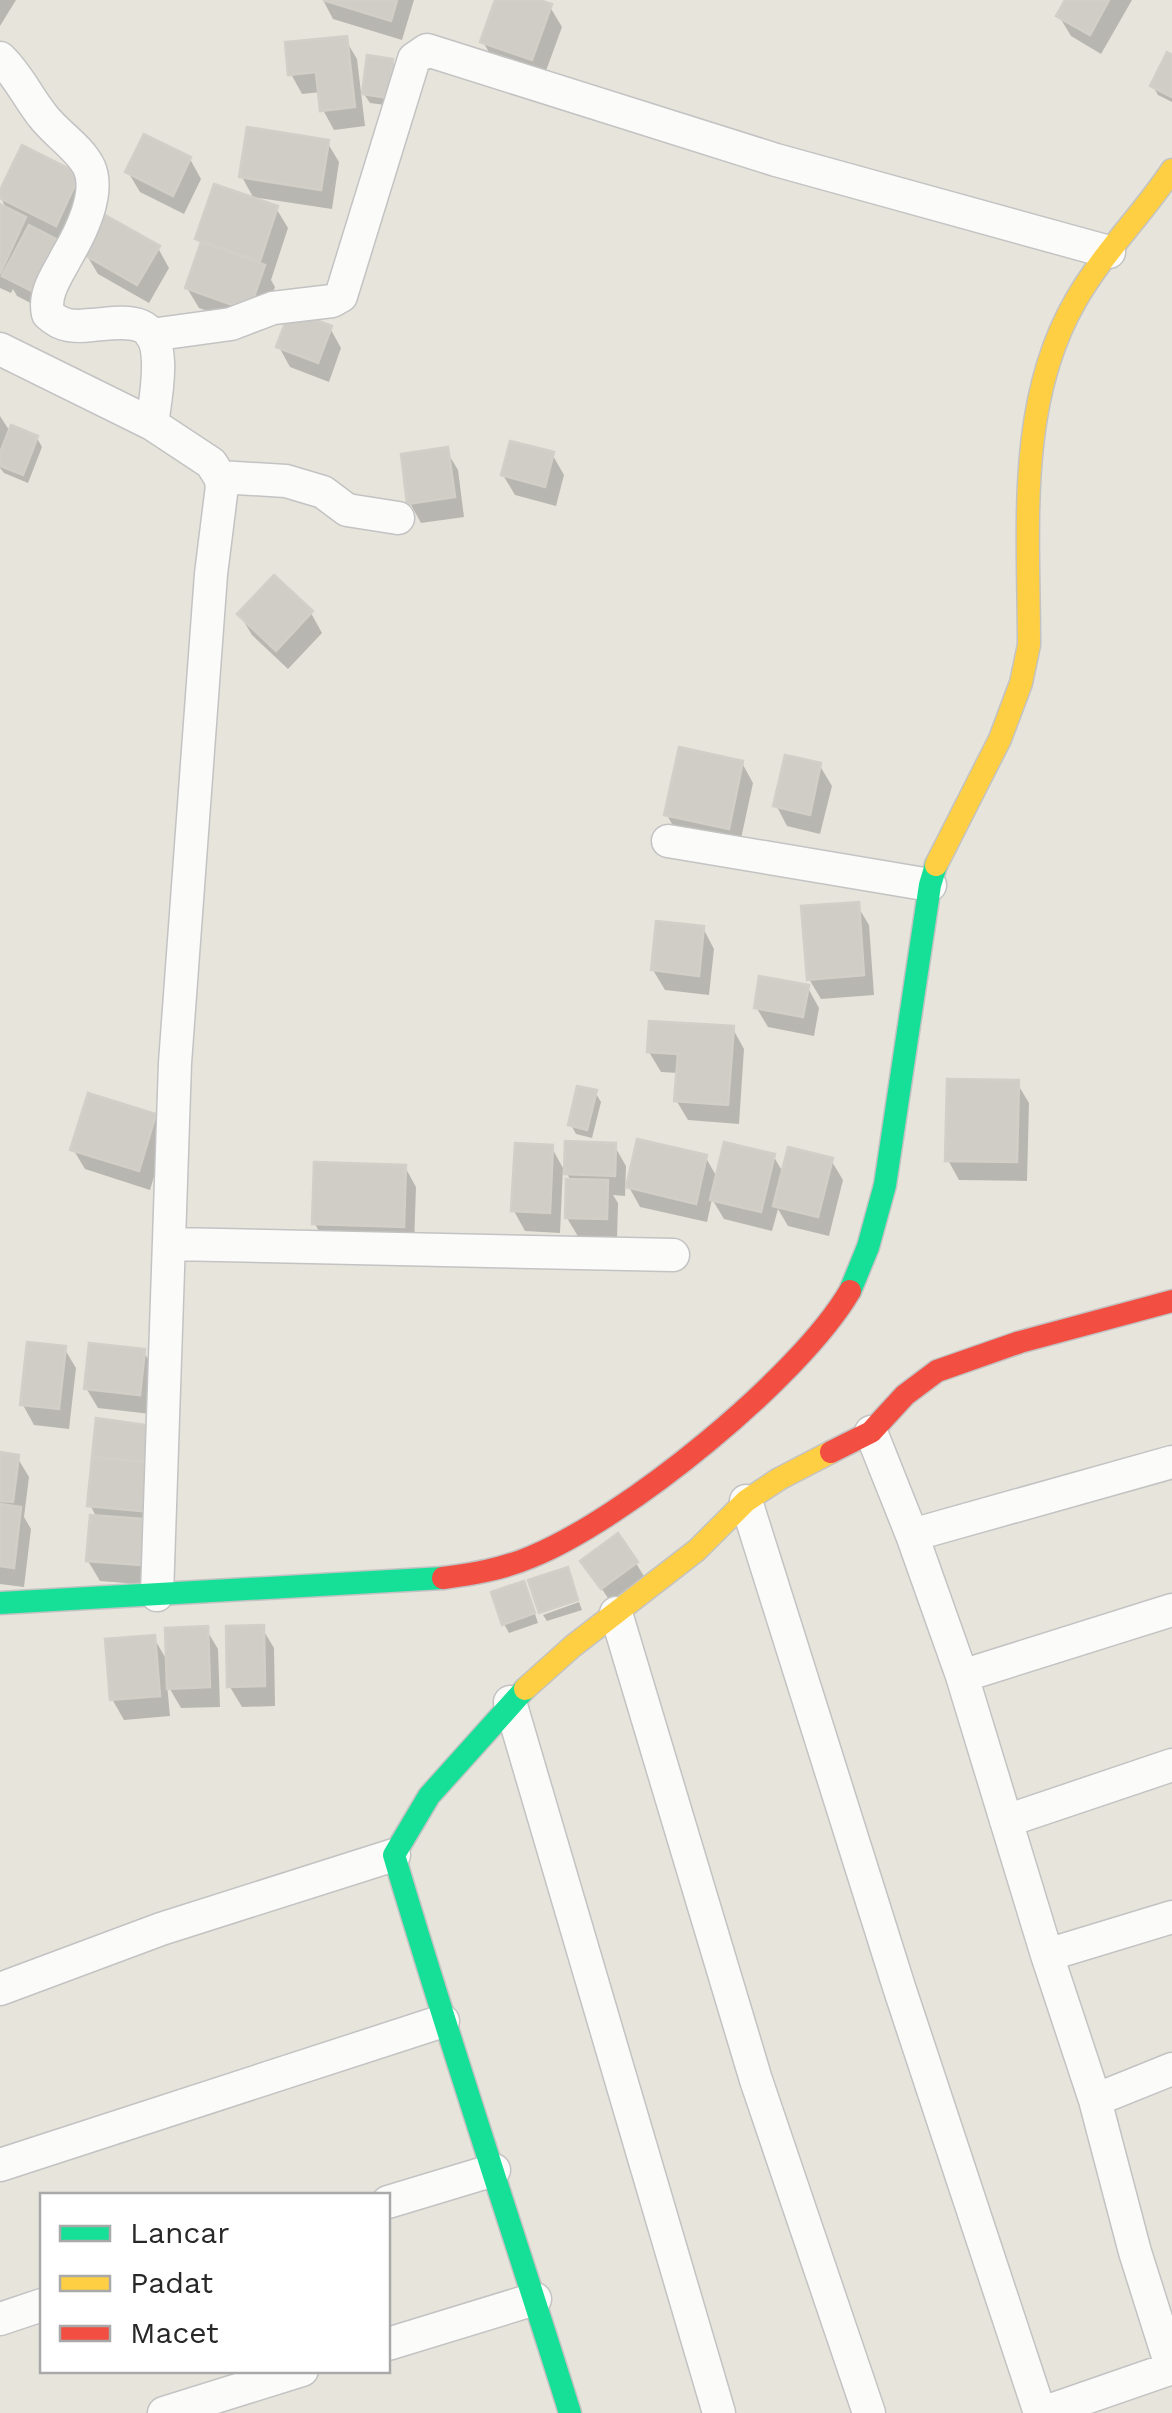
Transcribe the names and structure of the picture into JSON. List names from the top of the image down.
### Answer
{
  "legend": ["Lancar", "Padat", "Macet"]
}
